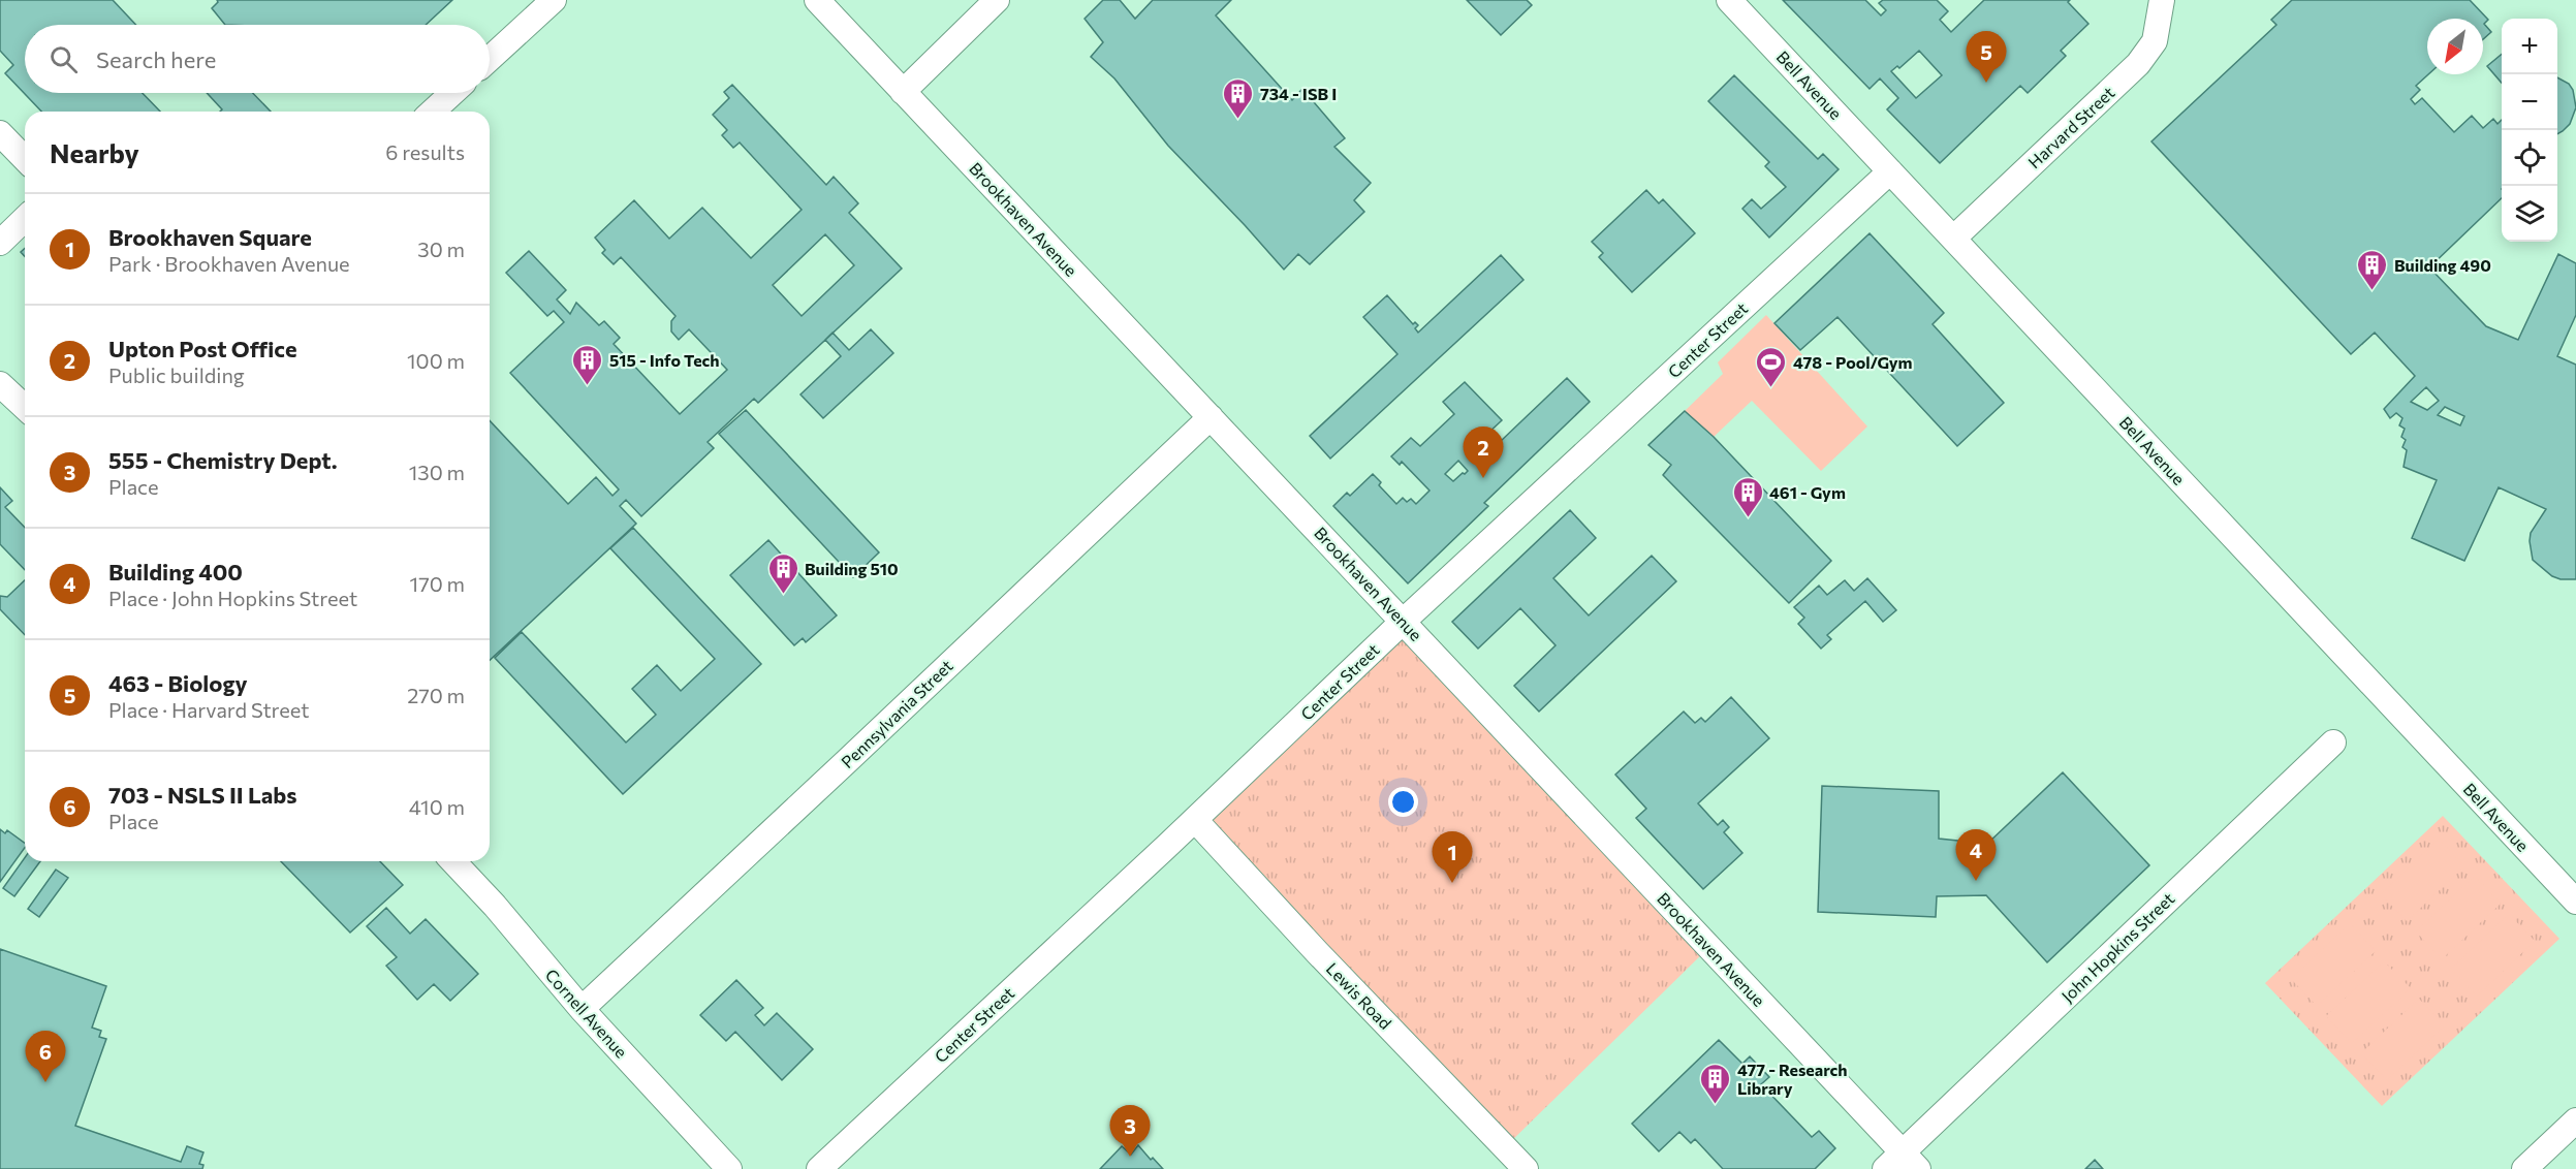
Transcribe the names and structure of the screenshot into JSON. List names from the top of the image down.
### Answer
{
  "streets": {
    "street": [
      "Bell Avenue",
      "Harvard Street",
      "Brookhaven Avenue",
      "Center Street",
      "Pennsylvania Street",
      "John Hopkins Street",
      "Lewis Road",
      "Cornell Avenue"
    ]
  },
  "crossings": [
    ["Bell Avenue", "Harvard Street"],
    ["Bell Avenue", "Center Street"],
    ["Brookhaven Avenue", "Center Street"],
    ["Brookhaven Avenue", "Pennsylvania Street"],
    ["Brookhaven Avenue", "John Hopkins Street"],
    ["Center Street", "Lewis Road"],
    ["Pennsylvania Street", "Cornell Avenue"]
  ],
  "places": {
    "building": [
      "734 - ISB I",
      "Building 490",
      "515 - Info Tech",
      "461 - Gym",
      "Building 510",
      "477 - Research Library"
    ],
    "sports": ["478 - Pool/Gym"]
  },
  "north": "bottom left",
  "page": {
    "map_buttons": ["+", "−"],
    "search": "Search here",
    "pins": [
      "5",
      "2",
      "4",
      "1",
      "6",
      "3"
    ],
    "heading": ["Nearby", "6 results"],
    "list": [
      {
        "mark": "1",
        "name": "Brookhaven Square",
        "note": "Park · Brookhaven Avenue",
        "value": "30 m"
      },
      {
        "mark": "2",
        "name": "Upton Post Office",
        "note": "Public building",
        "value": "100 m"
      },
      {
        "mark": "3",
        "name": "555 - Chemistry Dept.",
        "note": "Place",
        "value": "130 m"
      },
      {
        "mark": "4",
        "name": "Building 400",
        "note": "Place · John Hopkins Street",
        "value": "170 m"
      },
      {
        "mark": "5",
        "name": "463 - Biology",
        "note": "Place · Harvard Street",
        "value": "270 m"
      },
      {
        "mark": "6",
        "name": "703 - NSLS II Labs",
        "note": "Place",
        "value": "410 m"
      }
    ]
  }
}
